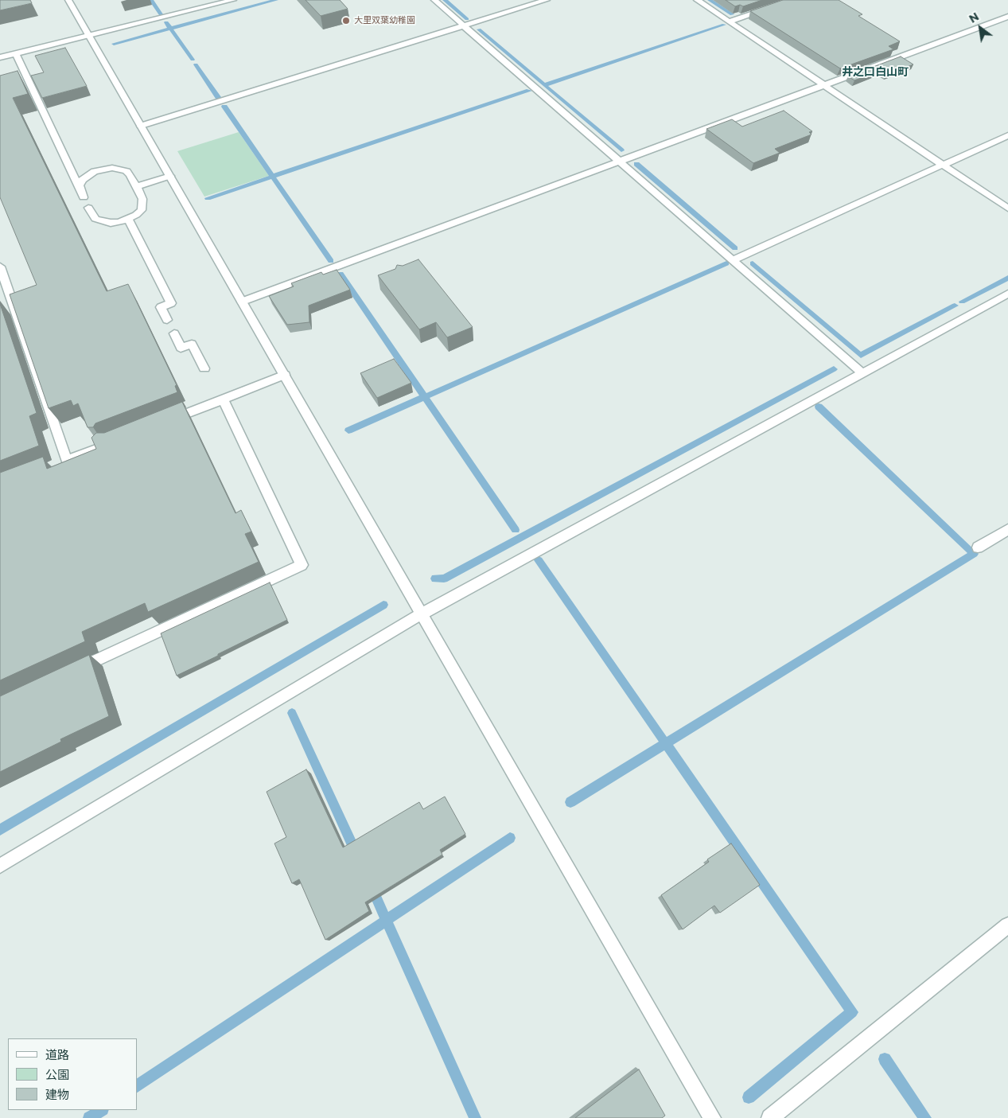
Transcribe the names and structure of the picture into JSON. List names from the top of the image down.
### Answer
{
  "districts": ["井之口白山町"],
  "places": ["大里双葉幼稚園"],
  "legend": ["道路", "公園", "建物"],
  "north": "top left"
}
